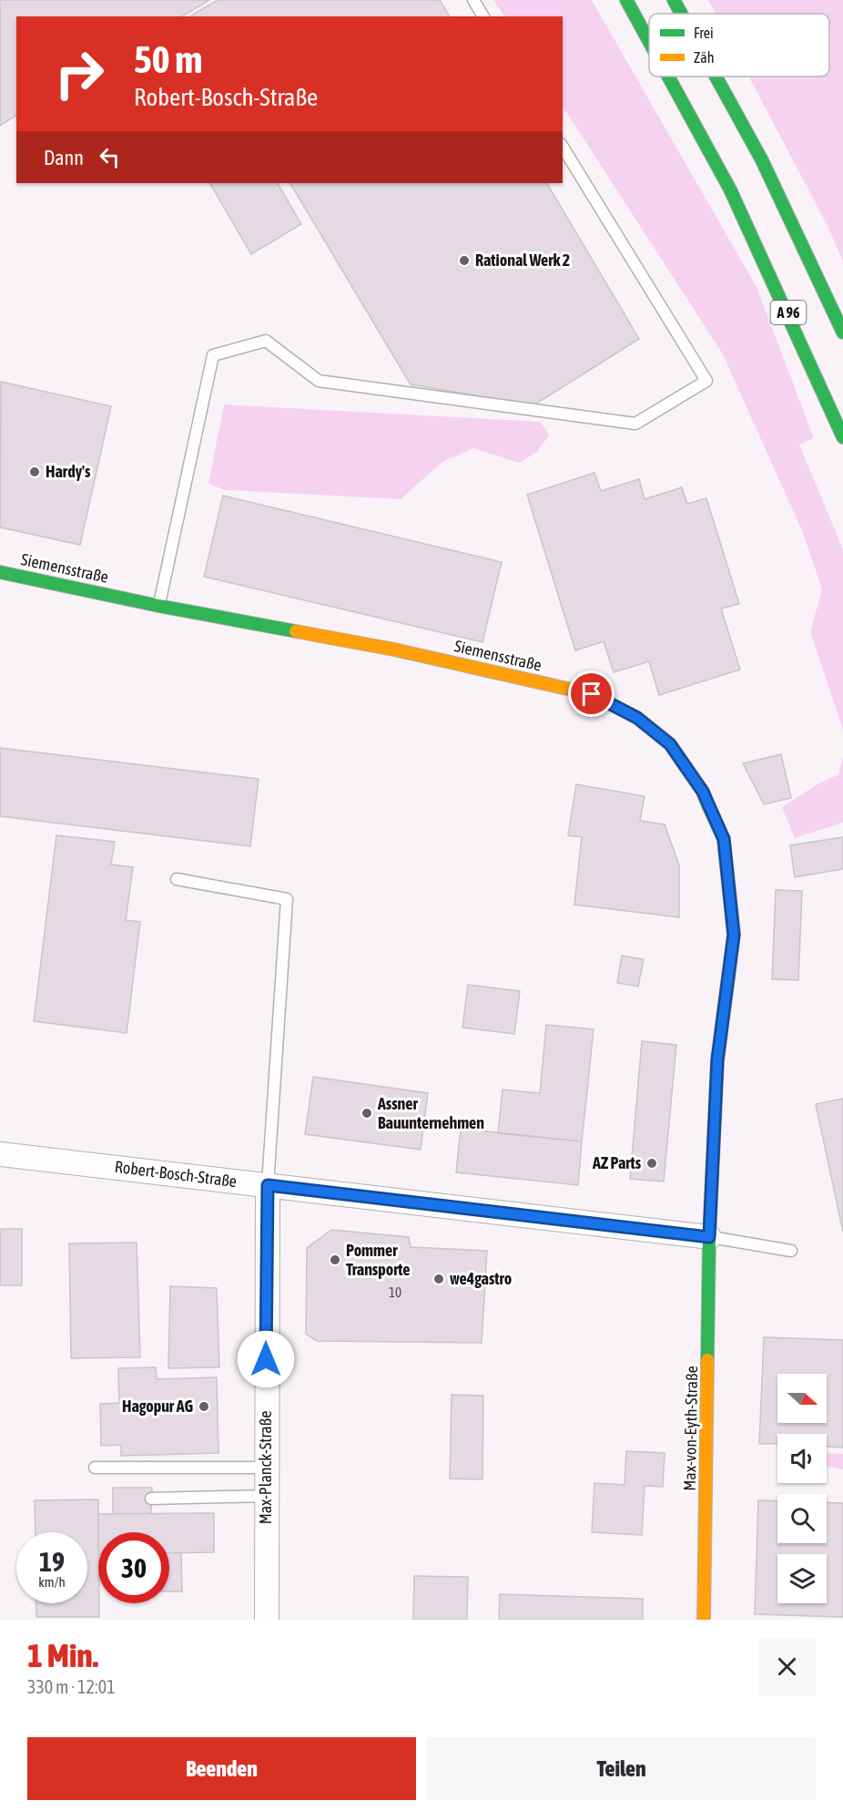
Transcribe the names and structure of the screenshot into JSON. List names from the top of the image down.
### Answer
{
  "streets": {
    "main road": ["A 96", "Siemensstraße", "Max-von-Eyth-Straße"],
    "street": ["Robert-Bosch-Straße", "Max-Planck-Straße"]
  },
  "crossings": [
    ["Siemensstraße", "Robert-Bosch-Straße"],
    ["Siemensstraße", "Max-von-Eyth-Straße"],
    ["Robert-Bosch-Straße", "Max-von-Eyth-Straße"],
    ["Robert-Bosch-Straße", "Max-Planck-Straße"]
  ],
  "places": [
    "Rational Werk 2",
    "Hardy's",
    "Assner Bauunternehmen",
    "AZ Parts",
    "Pommer Transporte",
    "we4gastro",
    "Hagopur AG"
  ],
  "house_numbers": ["10"],
  "legend": ["Frei", "Zäh"],
  "north": "right",
  "page": {
    "turn": ["50 m", "Robert-Bosch-Straße"],
    "then": "Dann",
    "speed": "19 km/h",
    "limit": "30",
    "heading": ["1 Min.", "330 m · 12:01"],
    "buttons": ["Beenden", "Teilen"]
  }
}
